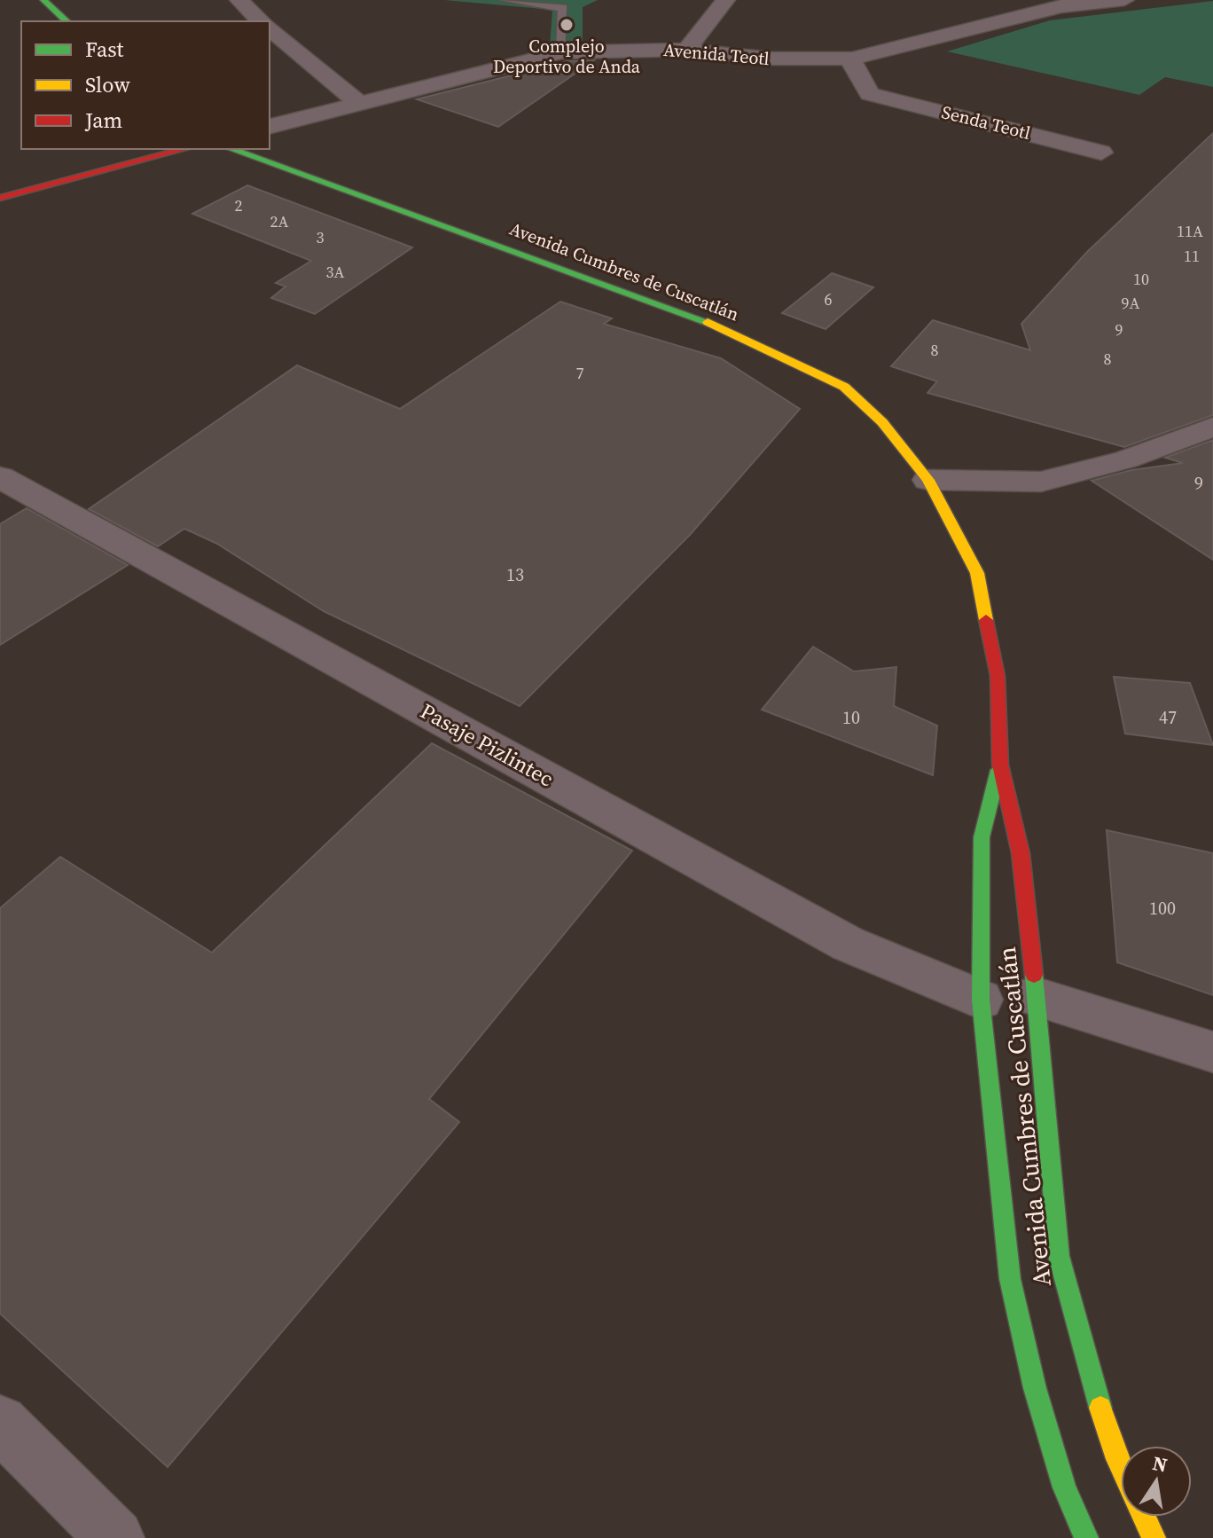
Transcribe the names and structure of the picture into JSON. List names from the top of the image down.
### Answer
{
  "streets": {
    "main road": ["Avenida Cumbres de Cuscatlán"],
    "street": ["Avenida Teotl", "Senda Teotl", "Pasaje Pizlintec"]
  },
  "crossings": [
    ["Avenida Cumbres de Cuscatlán", "Pasaje Pizlintec"]
  ],
  "places": ["Complejo Deportivo de Anda"],
  "house_numbers": [
    "2",
    "2A",
    "11A",
    "3",
    "11",
    "3A",
    "10",
    "6",
    "9A",
    "9",
    "8",
    "8",
    "7",
    "9",
    "13",
    "10",
    "47",
    "100"
  ],
  "legend": ["Fast", "Slow", "Jam"],
  "north": "top"
}
